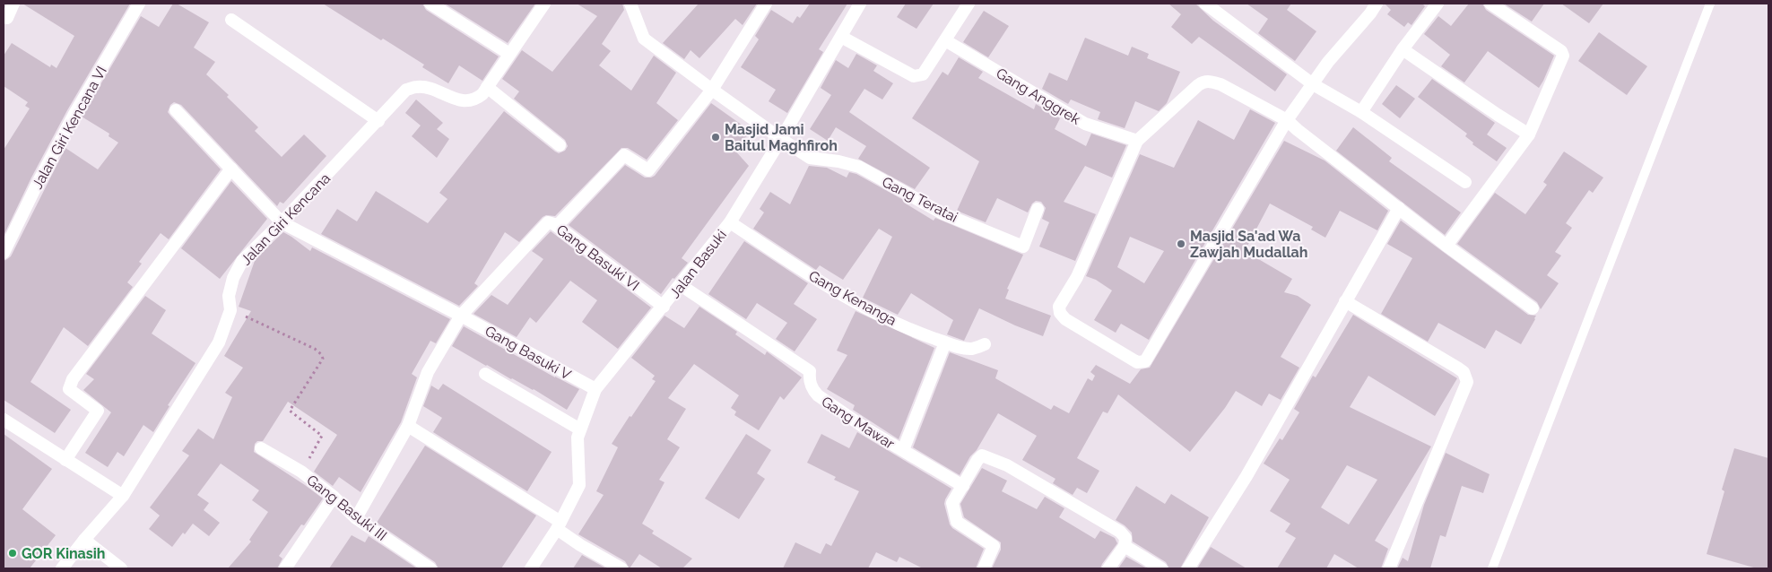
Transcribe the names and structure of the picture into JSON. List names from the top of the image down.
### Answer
{
  "streets": {
    "street": [
      "Gang Anggrek",
      "Jalan Giri Kencana VI",
      "Gang Teratai",
      "Jalan Giri Kencana",
      "Gang Basuki VI",
      "Jalan Basuki",
      "Gang Kenanga",
      "Gang Basuki V",
      "Gang Mawar",
      "Gang Basuki III"
    ]
  },
  "crossings": [
    ["Gang Teratai", "Jalan Basuki"],
    ["Gang Basuki VI", "Jalan Basuki"],
    ["Gang Basuki VI", "Gang Basuki V"],
    ["Jalan Basuki", "Gang Kenanga"],
    ["Jalan Basuki", "Gang Basuki V"],
    ["Jalan Basuki", "Gang Mawar"]
  ],
  "places": ["Masjid Jami Baitul Maghfiroh", "Masjid Sa'ad Wa Zawjah Mudallah", "GOR Kinasih"]
}
